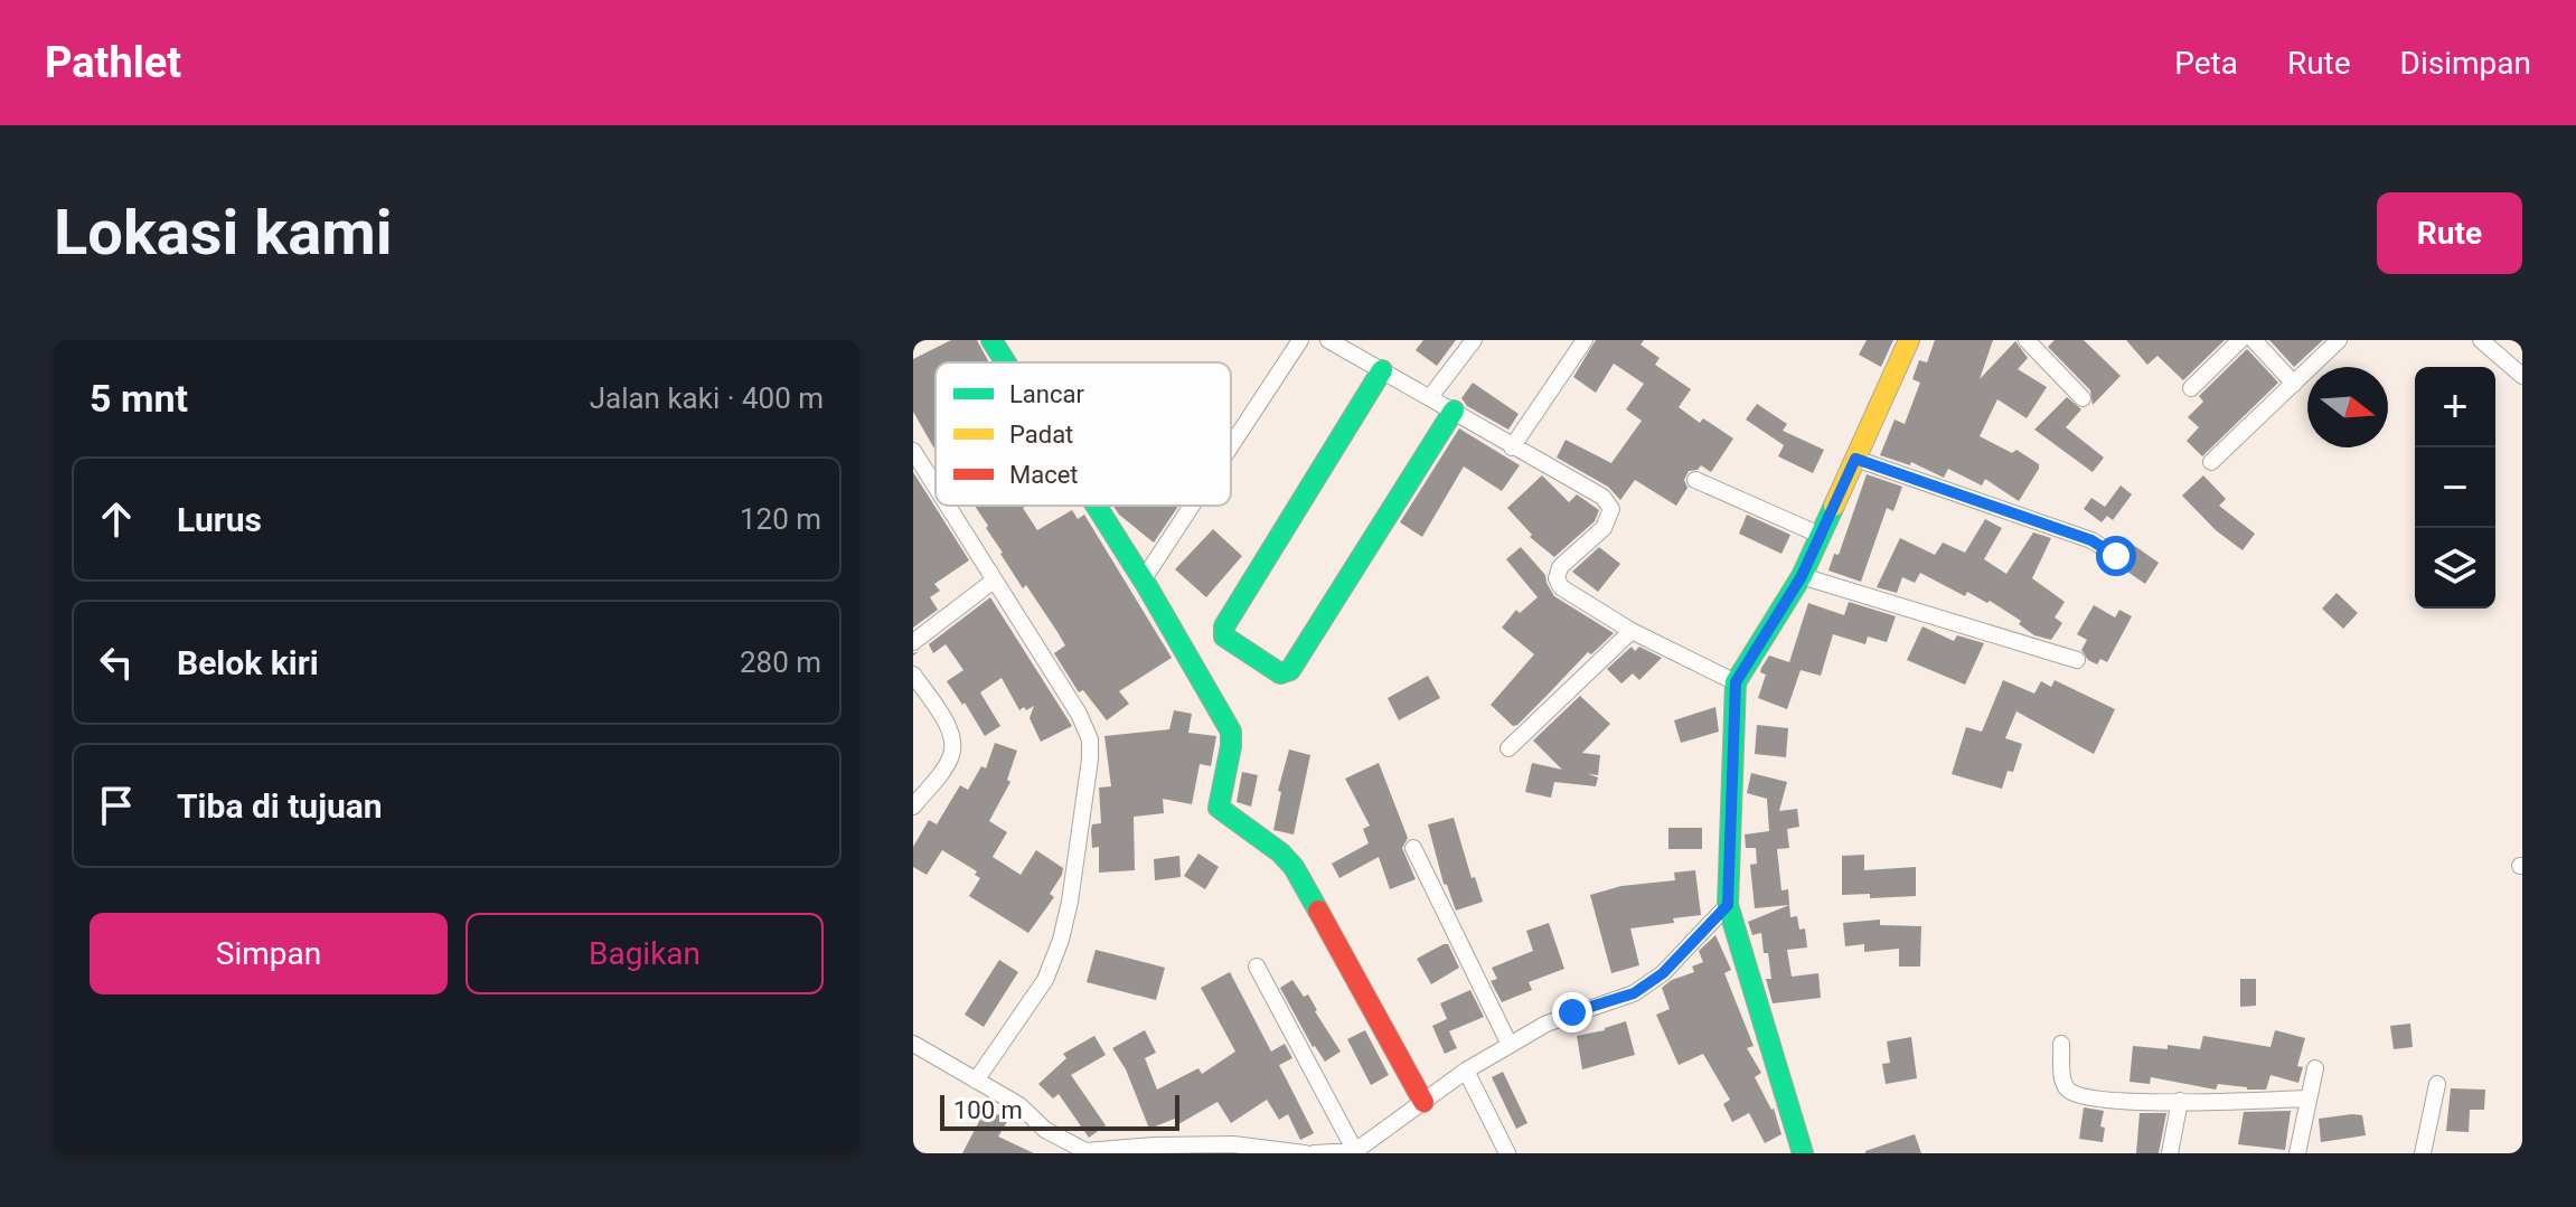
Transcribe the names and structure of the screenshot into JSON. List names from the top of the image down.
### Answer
{
  "legend": ["Lancar", "Padat", "Macet"],
  "scale_bar": "100 m",
  "north": "right",
  "page": {
    "header": "Pathlet",
    "nav": ["Peta", "Rute", "Disimpan"],
    "buttons": [
      "Rute",
      ["Simpan", "Bagikan"]
    ],
    "title": "Lokasi kami",
    "heading": ["5 mnt", "Jalan kaki · 400 m"],
    "map_buttons": ["+", "−"],
    "list": [
      ["Lurus", "120 m"],
      ["Belok kiri", "280 m"],
      "Tiba di tujuan"
    ],
    "scale": "100 m"
  }
}
